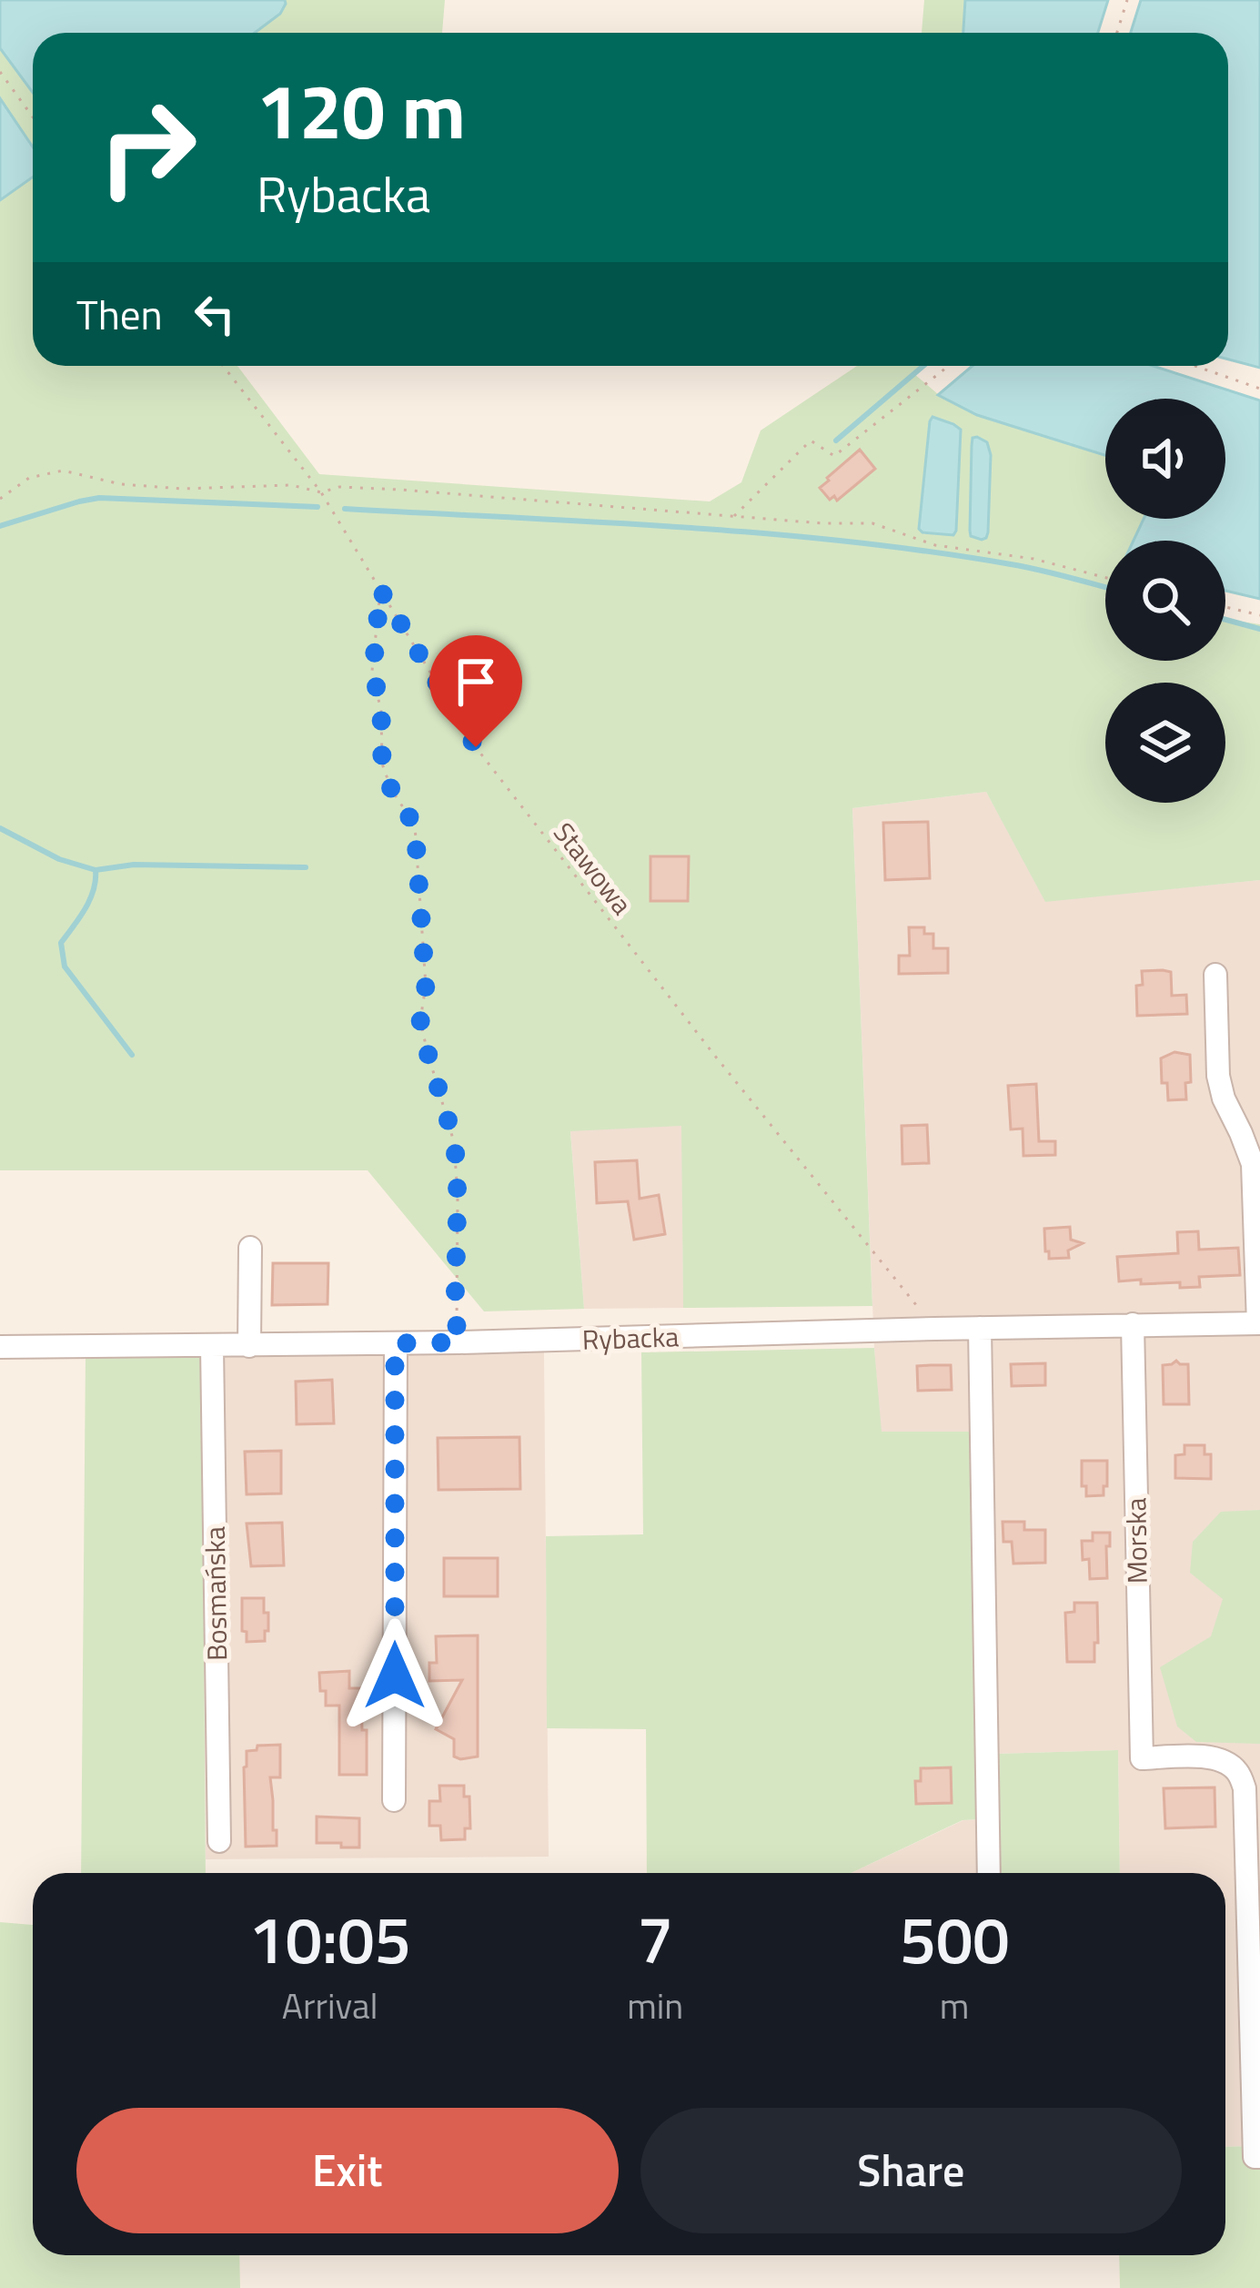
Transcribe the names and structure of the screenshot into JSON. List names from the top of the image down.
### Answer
{
  "streets": {
    "street": ["Rybacka", "Morska", "Bosmańska"],
    "path": ["Stawowa"]
  },
  "crossings": [
    ["Stawowa", "Rybacka"],
    ["Rybacka", "Morska"],
    ["Rybacka", "Bosmańska"]
  ],
  "page": {
    "turn": ["120 m", "Rybacka"],
    "then": "Then",
    "eta": [
      "10:05",
      "Arrival",
      "7",
      "min",
      "500",
      "m"
    ],
    "buttons": ["Exit", "Share"]
  }
}
